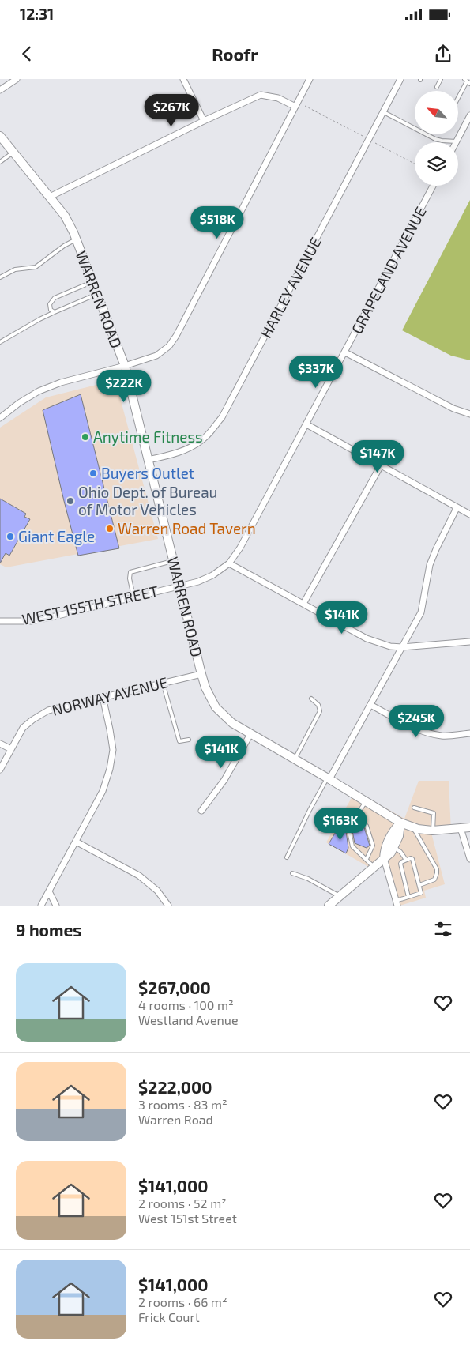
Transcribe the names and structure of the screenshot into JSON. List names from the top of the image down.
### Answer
{
  "streets": {
    "main road": ["WARREN ROAD"],
    "street": [
      "GRAPELAND AVENUE",
      "HARLEY AVENUE",
      "WEST 155TH STREET",
      "NORWAY AVENUE"
    ]
  },
  "crossings": [
    ["GRAPELAND AVENUE", "WARREN ROAD"],
    ["GRAPELAND AVENUE", "WEST 155TH STREET"],
    ["HARLEY AVENUE", "WARREN ROAD"],
    ["WARREN ROAD", "WEST 155TH STREET"],
    ["WARREN ROAD", "NORWAY AVENUE"]
  ],
  "places": [
    "Anytime Fitness",
    "Buyers Outlet",
    "Ohio Dept. of Bureau of Motor Vehicles",
    "Warren Road Tavern",
    "Giant Eagle"
  ],
  "north": "top left",
  "page": {
    "status": "12:31",
    "header": "Roofr",
    "price": [
      "$267K",
      "$518K",
      "$337K",
      "$222K",
      "$147K",
      "$141K",
      "$245K",
      "$141K",
      "$163K"
    ],
    "heading": "9 homes",
    "list": [
      {
        "name": "$267,000",
        "note": "4 rooms · 100 m² · Westland Avenue"
      },
      {
        "name": "$222,000",
        "note": "3 rooms · 83 m² · Warren Road"
      },
      {
        "name": "$141,000",
        "note": "2 rooms · 52 m² · West 151st Street"
      },
      {
        "name": "$141,000",
        "note": "2 rooms · 66 m² · Frick Court"
      }
    ]
  }
}
